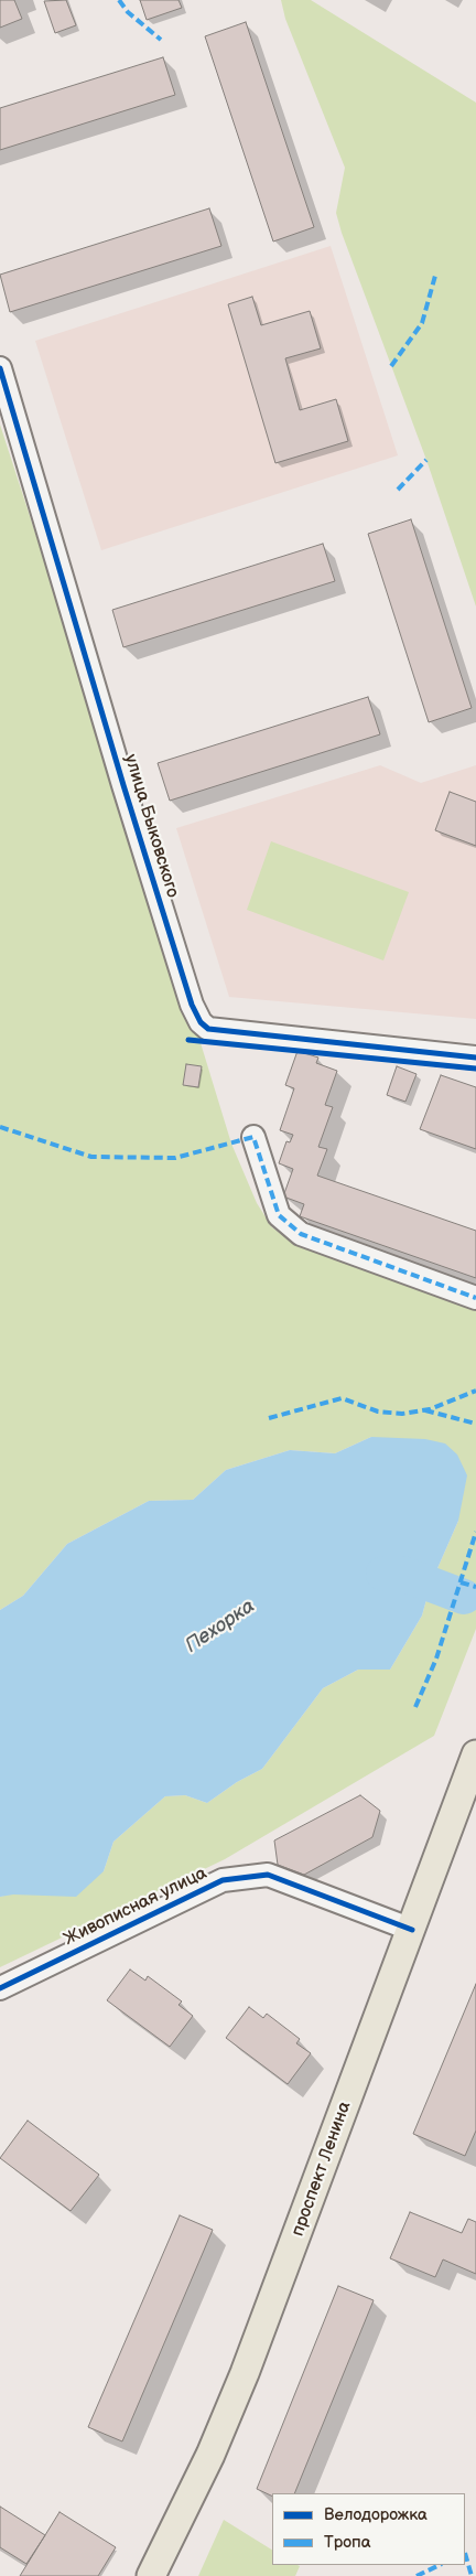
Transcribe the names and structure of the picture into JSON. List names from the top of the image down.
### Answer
{
  "streets": {
    "main road": ["проспект Ленина"],
    "street": ["улица Быковского", "Живописная улица"]
  },
  "crossings": [
    ["Живописная улица", "проспект Ленина"]
  ],
  "water": ["Пехорка"],
  "legend": ["Велодорожка", "Тропа"]
}
